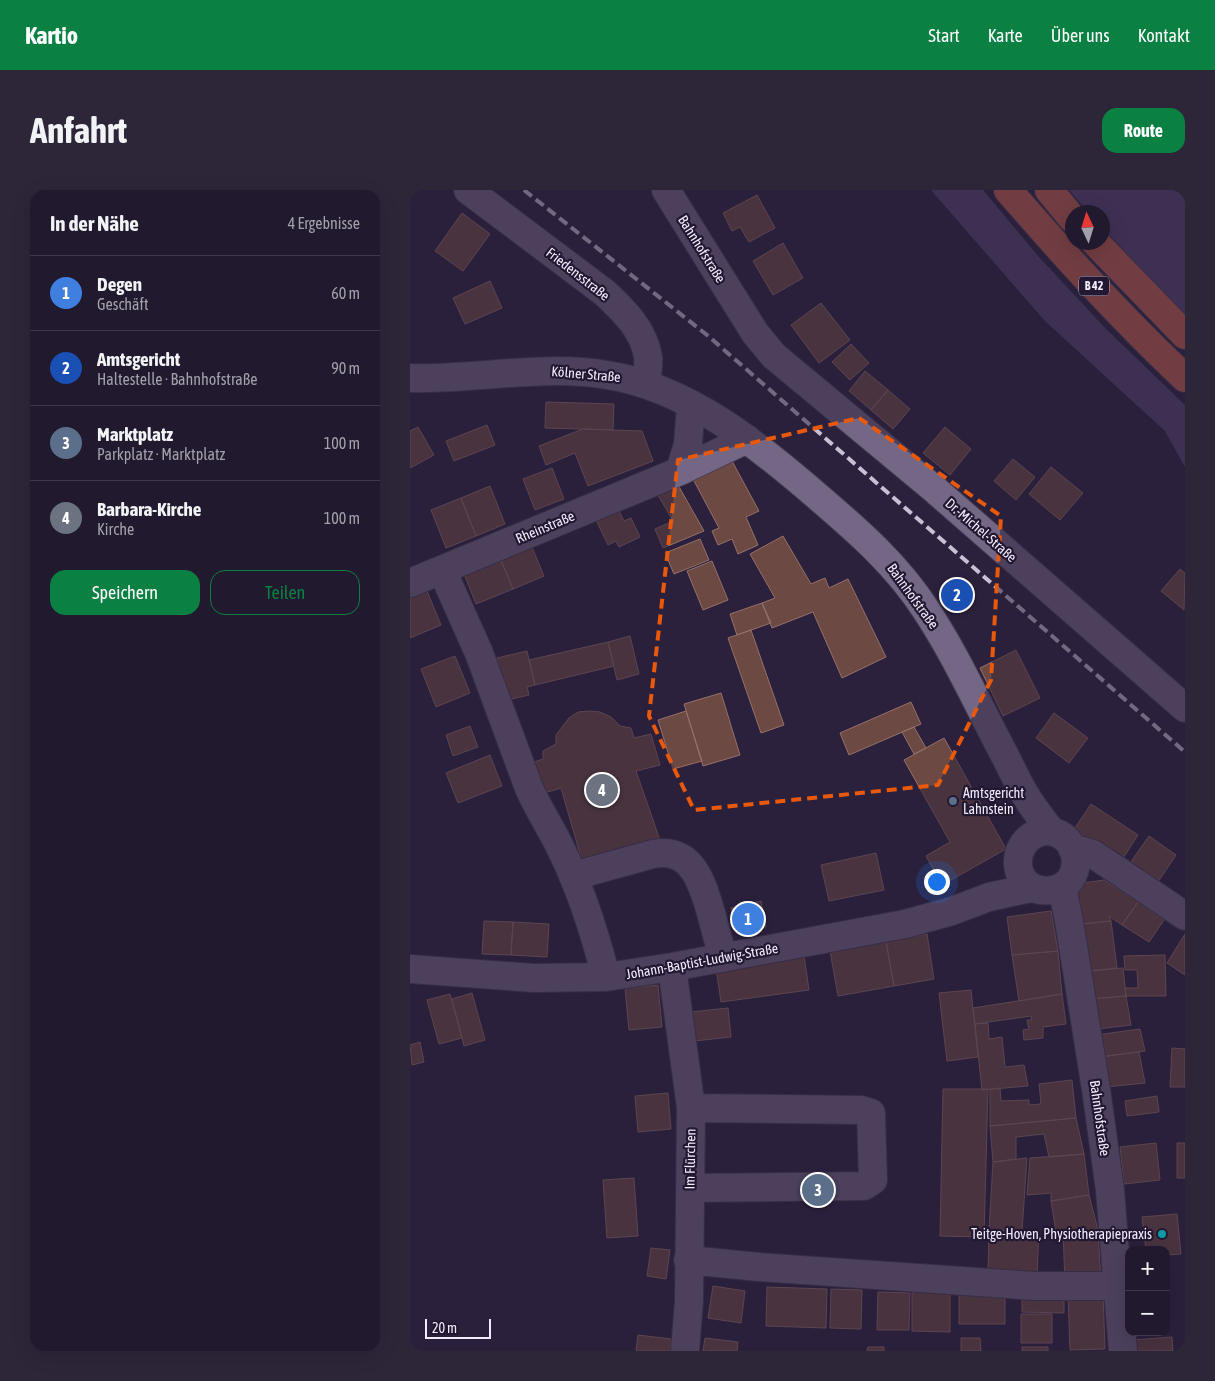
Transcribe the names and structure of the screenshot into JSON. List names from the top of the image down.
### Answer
{
  "streets": {
    "highway": ["B 42"],
    "street": [
      "Bahnhofstraße",
      "Friedensstraße",
      "Kölner Straße",
      "Rheinstraße",
      "Dr.-Michel-Straße",
      "Johann-Baptist-Ludwig-Straße",
      "Im Flürchen"
    ]
  },
  "crossings": [
    ["Bahnhofstraße", "Kölner Straße"],
    ["Bahnhofstraße", "Rheinstraße"],
    ["Bahnhofstraße", "Dr.-Michel-Straße"],
    ["Bahnhofstraße", "Johann-Baptist-Ludwig-Straße"],
    ["Friedensstraße", "Kölner Straße"],
    ["Kölner Straße", "Rheinstraße"],
    ["Johann-Baptist-Ludwig-Straße", "Im Flürchen"]
  ],
  "places": ["Amtsgericht Lahnstein", "Teitge-Hoven, Physiotherapiepraxis"],
  "scale_bar": "20 m",
  "north": "top",
  "page": {
    "header": "Kartio",
    "nav": [
      "Start",
      "Karte",
      "Über uns",
      "Kontakt"
    ],
    "buttons": [
      "Route",
      ["Speichern", "Teilen"]
    ],
    "title": "Anfahrt",
    "heading": ["In der Nähe", "4 Ergebnisse"],
    "list": [
      {
        "mark": "1",
        "name": "Degen",
        "note": "Geschäft",
        "value": "60 m"
      },
      {
        "mark": "2",
        "name": "Amtsgericht",
        "note": "Haltestelle · Bahnhofstraße",
        "value": "90 m"
      },
      {
        "mark": "3",
        "name": "Marktplatz",
        "note": "Parkplatz · Marktplatz",
        "value": "100 m"
      },
      {
        "mark": "4",
        "name": "Barbara-Kirche",
        "note": "Kirche",
        "value": "100 m"
      }
    ],
    "pins": [
      "2",
      "4",
      "1",
      "3"
    ],
    "map_buttons": ["+", "−"],
    "scale": "20 m"
  }
}
